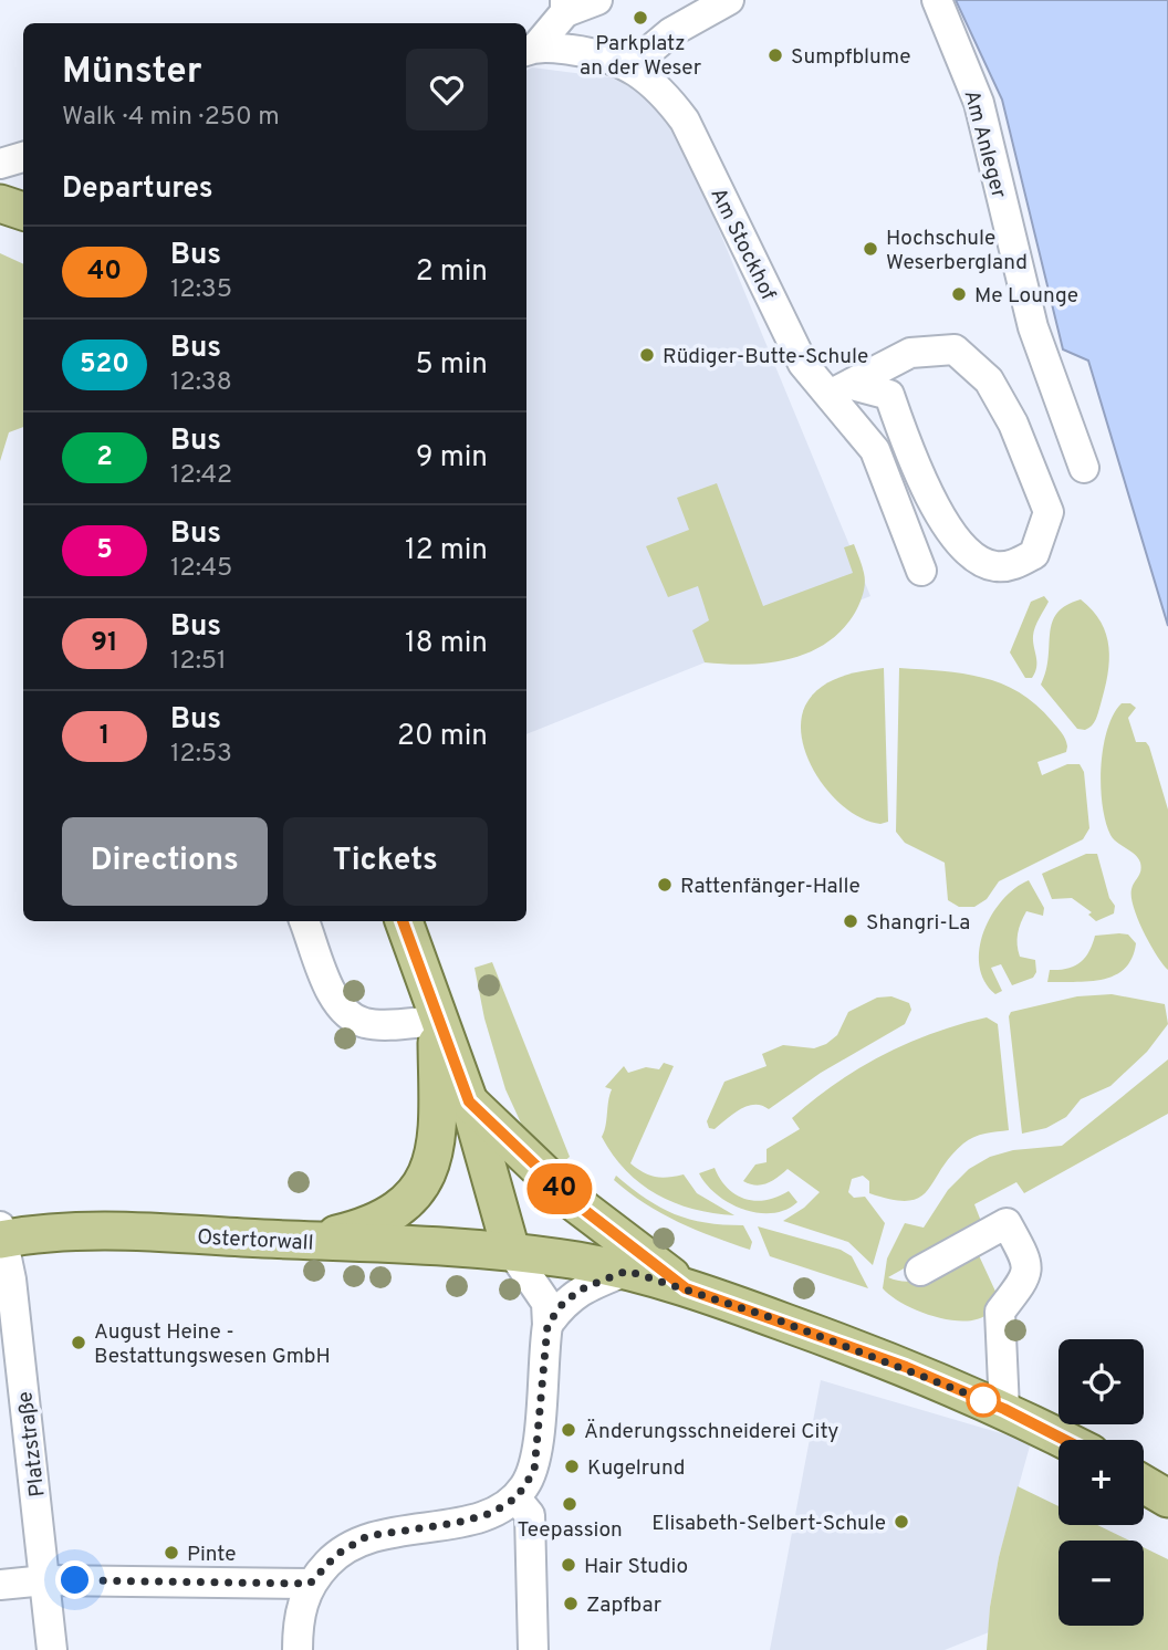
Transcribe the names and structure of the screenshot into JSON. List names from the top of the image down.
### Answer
{
  "streets": {
    "main road": ["Ostertorwall"],
    "street": ["Am Anleger", "Am Stockhof", "Platzstraße"]
  },
  "crossings": [
    ["Ostertorwall", "Platzstraße"]
  ],
  "places": [
    "Parkplatz an der Weser",
    "Sumpfblume",
    "Hochschule Weserbergland",
    "Me Lounge",
    "Rüdiger-Butte-Schule",
    "Rattenfänger-Halle",
    "Shangri-La",
    "August Heine - Bestattungswesen GmbH",
    "Änderungsschneiderei City",
    "Kugelrund",
    "Teepassion",
    "Elisabeth-Selbert-Schule",
    "Pinte",
    "Hair Studio",
    "Zapfbar"
  ],
  "lines": ["bus line 40"],
  "page": {
    "on_map": "40",
    "heading": [
      ["Münster", "Walk · 4 min · 250 m"],
      "Departures"
    ],
    "list": [
      {
        "mark": "40",
        "name": "Bus",
        "note": "12:35",
        "value": "2 min"
      },
      {
        "mark": "520",
        "name": "Bus",
        "note": "12:38",
        "value": "5 min"
      },
      {
        "mark": "2",
        "name": "Bus",
        "note": "12:42",
        "value": "9 min"
      },
      {
        "mark": "5",
        "name": "Bus",
        "note": "12:45",
        "value": "12 min"
      },
      {
        "mark": "91",
        "name": "Bus",
        "note": "12:51",
        "value": "18 min"
      },
      {
        "mark": "1",
        "name": "Bus",
        "note": "12:53",
        "value": "20 min"
      }
    ],
    "buttons": ["Directions", "Tickets"],
    "map_buttons": ["+", "−"]
  }
}
